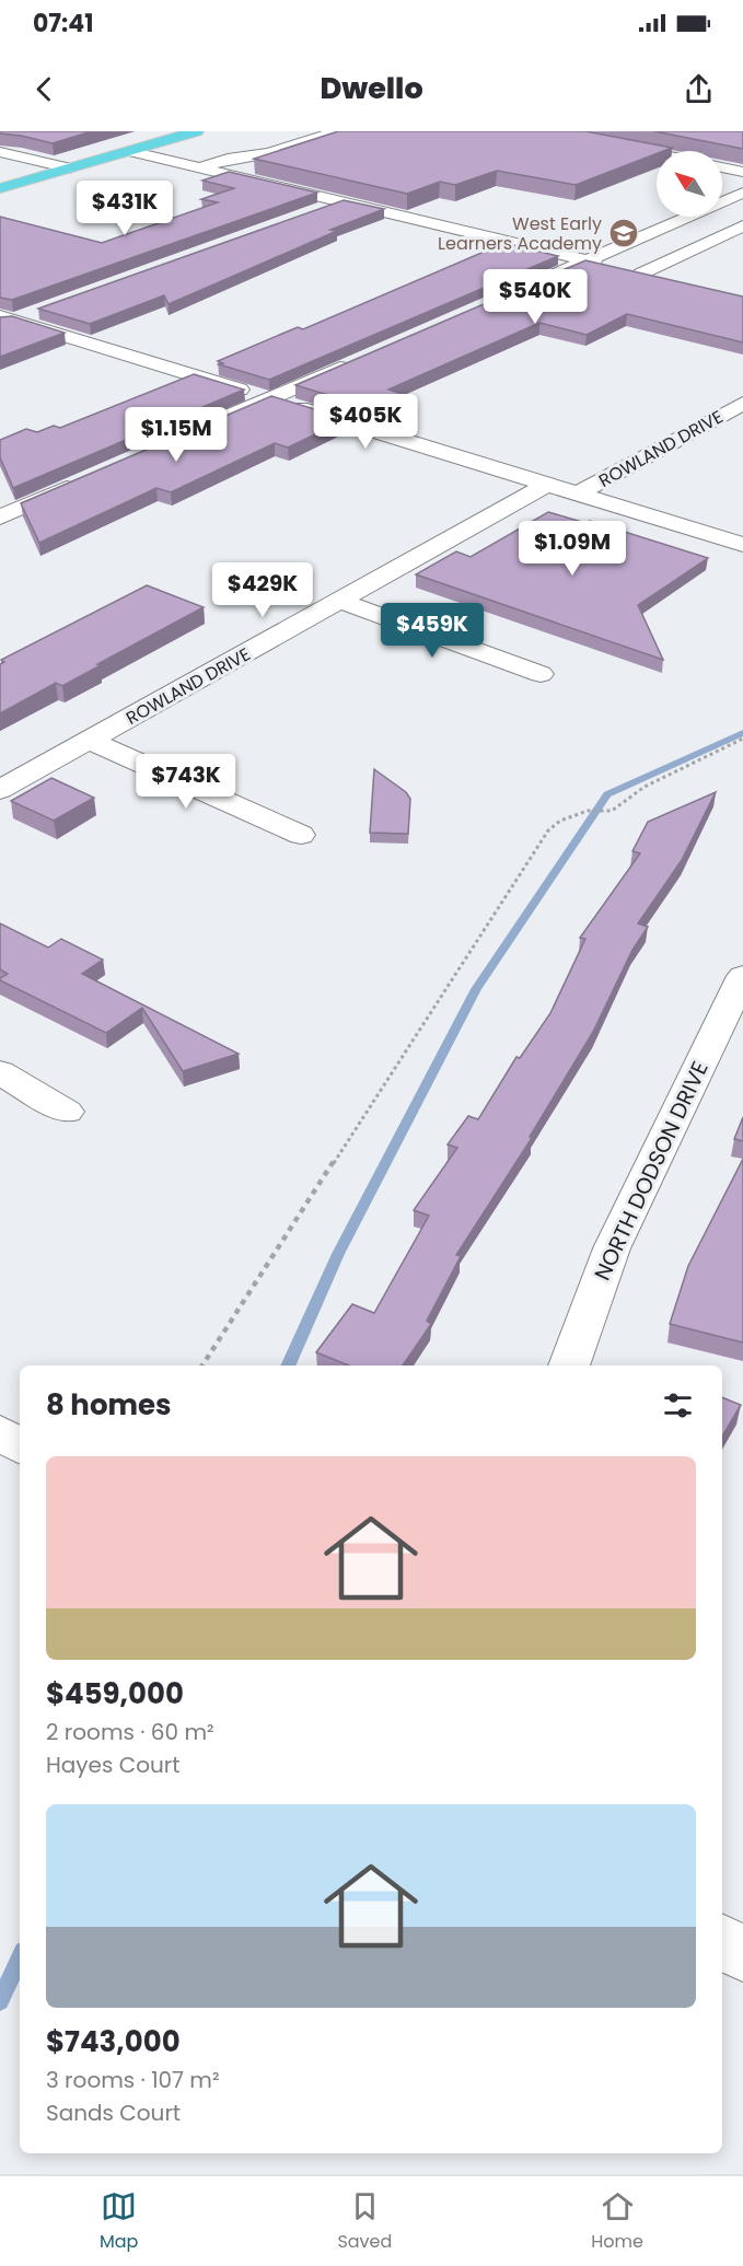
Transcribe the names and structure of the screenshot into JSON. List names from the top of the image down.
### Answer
{
  "streets": {
    "street": ["ROWLAND DRIVE", "NORTH DODSON DRIVE"]
  },
  "places": {
    "school or university": ["West Early Learners Academy"]
  },
  "north": "top left",
  "page": {
    "status": "07:41",
    "header": "Dwello",
    "price": [
      "$431K",
      "$540K",
      "$405K",
      "$1.15M",
      "$1.09M",
      "$429K",
      "$459K",
      "$743K"
    ],
    "heading": "8 homes",
    "list": [
      {
        "name": "$459,000",
        "note": "2 rooms · 60 m² · Hayes Court"
      },
      {
        "name": "$743,000",
        "note": "3 rooms · 107 m² · Sands Court"
      }
    ],
    "tabs": ["Map", "Saved", "Home"]
  }
}
